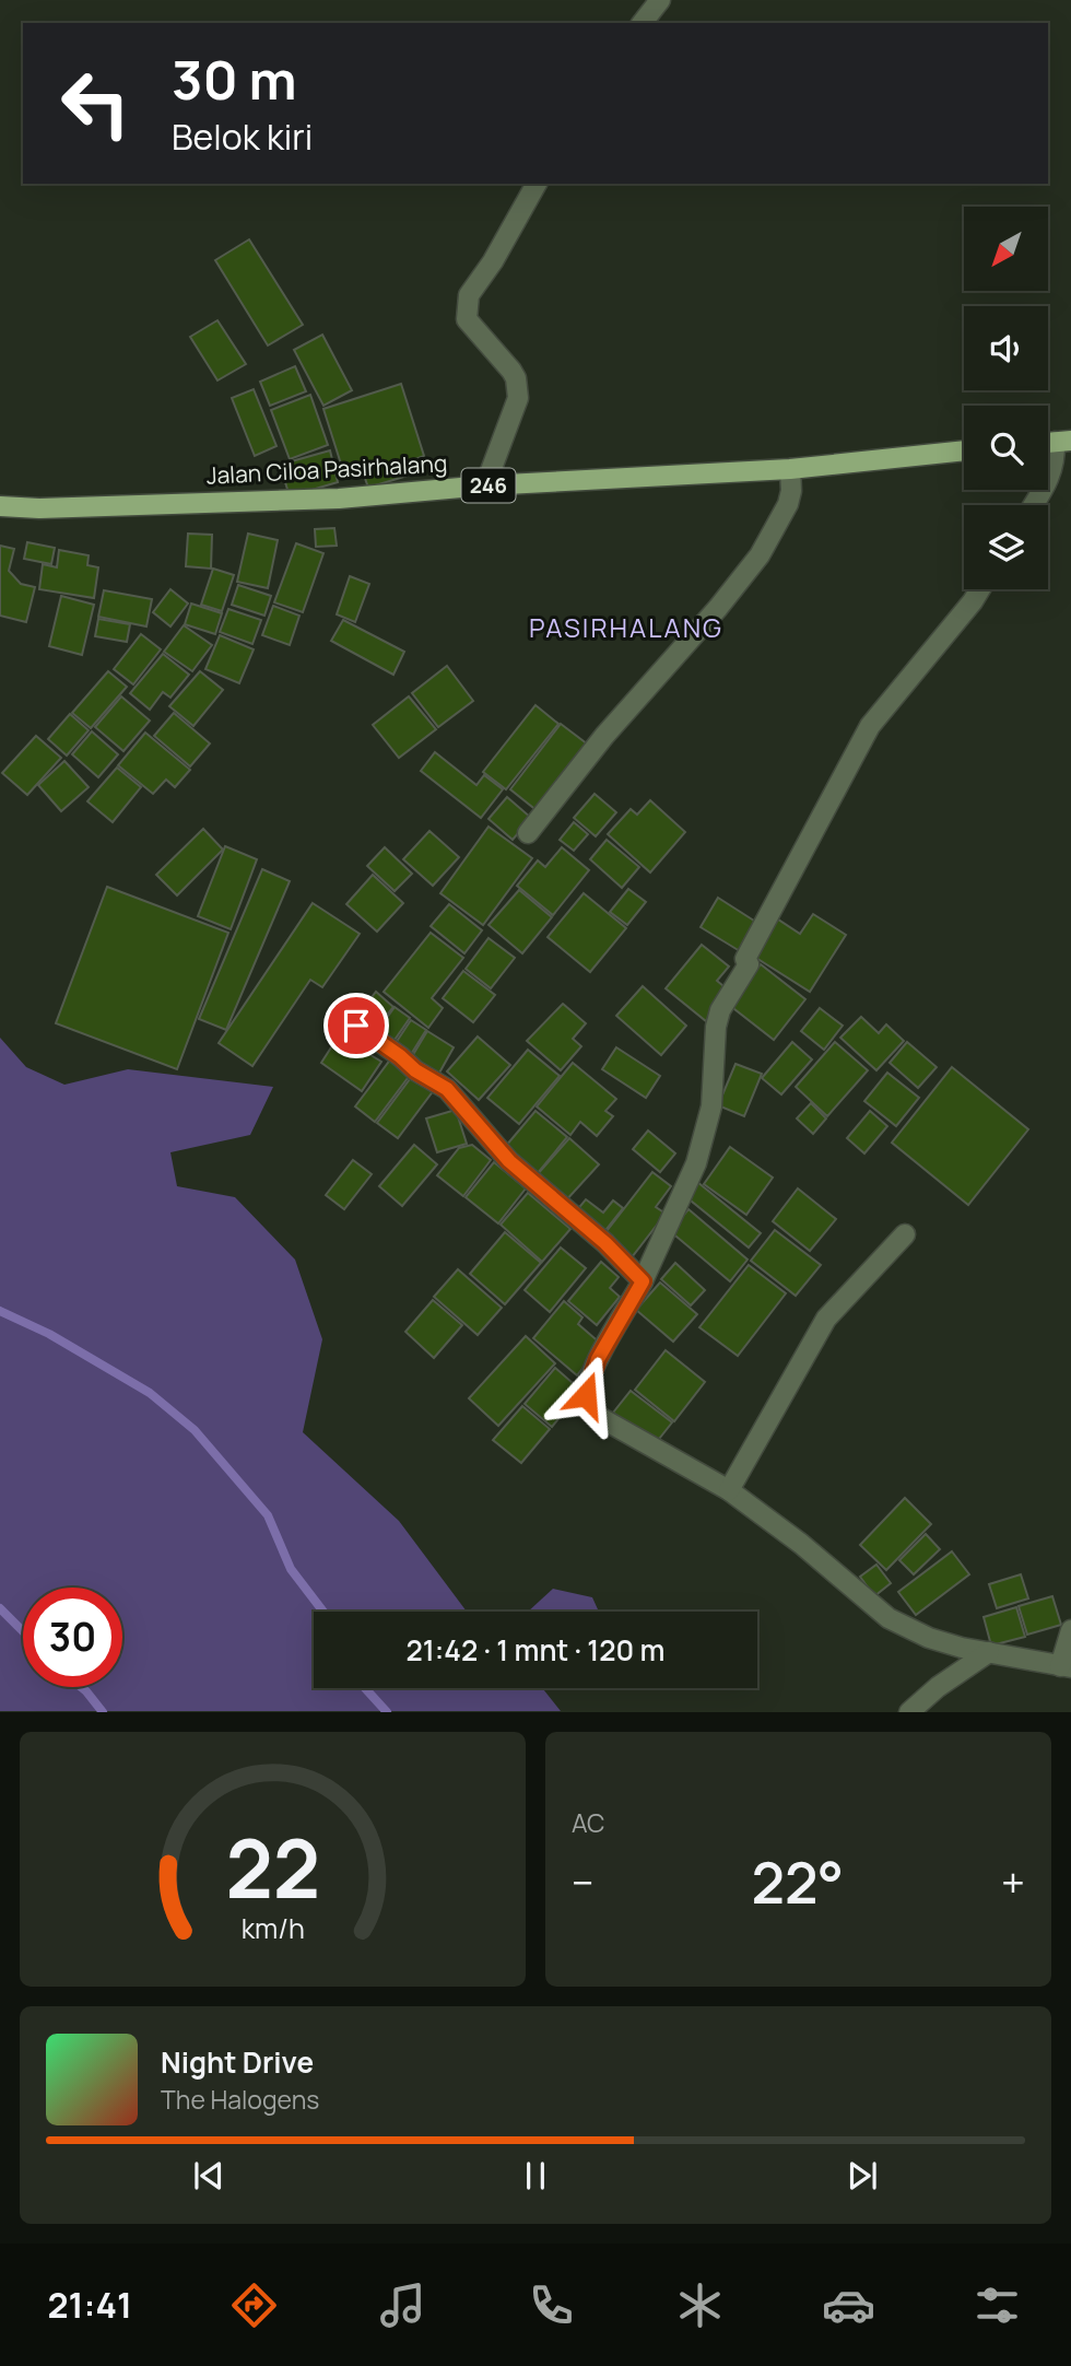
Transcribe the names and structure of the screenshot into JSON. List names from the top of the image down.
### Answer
{
  "streets": {
    "main road": ["Jalan Ciloa Pasirhalang", "246"]
  },
  "districts": ["PASIRHALANG"],
  "north": "bottom left",
  "page": {
    "turn": ["30 m", "Belok kiri"],
    "limit": "30",
    "trip": "21:42 · 1 mnt · 120 m",
    "tile": "AC",
    "heat": ["−", "22°", "+"],
    "song": ["Night Drive", "The Halogens"],
    "tabs": "21:41",
    "gauge": ["22", "km/h"]
  }
}
